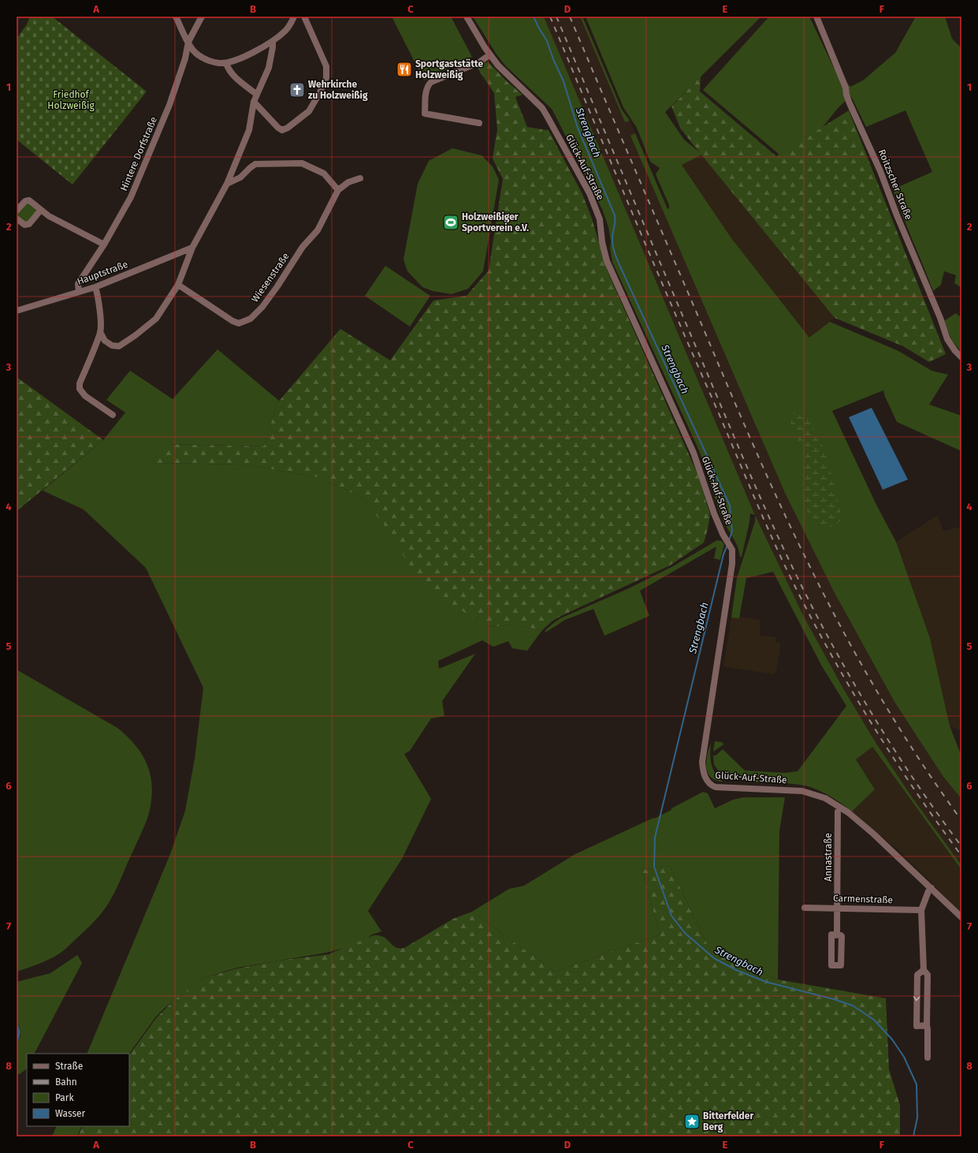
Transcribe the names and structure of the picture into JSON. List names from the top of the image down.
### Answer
{
  "streets": {
    "street": [
      "Hintere Dorfstraße",
      "Glück-Auf-Straße",
      "Roitzscher Straße",
      "Hauptstraße",
      "Wiesenstraße",
      "Annastraße",
      "Carmenstraße"
    ]
  },
  "crossings": [
    ["Hintere Dorfstraße", "Hauptstraße"],
    ["Glück-Auf-Straße", "Annastraße"],
    ["Annastraße", "Carmenstraße"]
  ],
  "water": ["Strengbach"],
  "parks": ["Friedhof Holzweißig"],
  "places": {
    "restaurant": ["Sportgaststätte Holzweißig"],
    "church": ["Wehrkirche zu Holzweißig"],
    "sports": ["Holzweißiger Sportverein e.V."],
    "place": ["Bitterfelder Berg"]
  },
  "legend": [
    "Straße",
    "Bahn",
    "Park",
    "Wasser"
  ],
  "grid": {
    "columns": [
      "A",
      "B",
      "C",
      "D",
      "E",
      "F"
    ],
    "rows": [
      "1",
      "2",
      "3",
      "4",
      "5",
      "6",
      "7",
      "8"
    ]
  }
}
